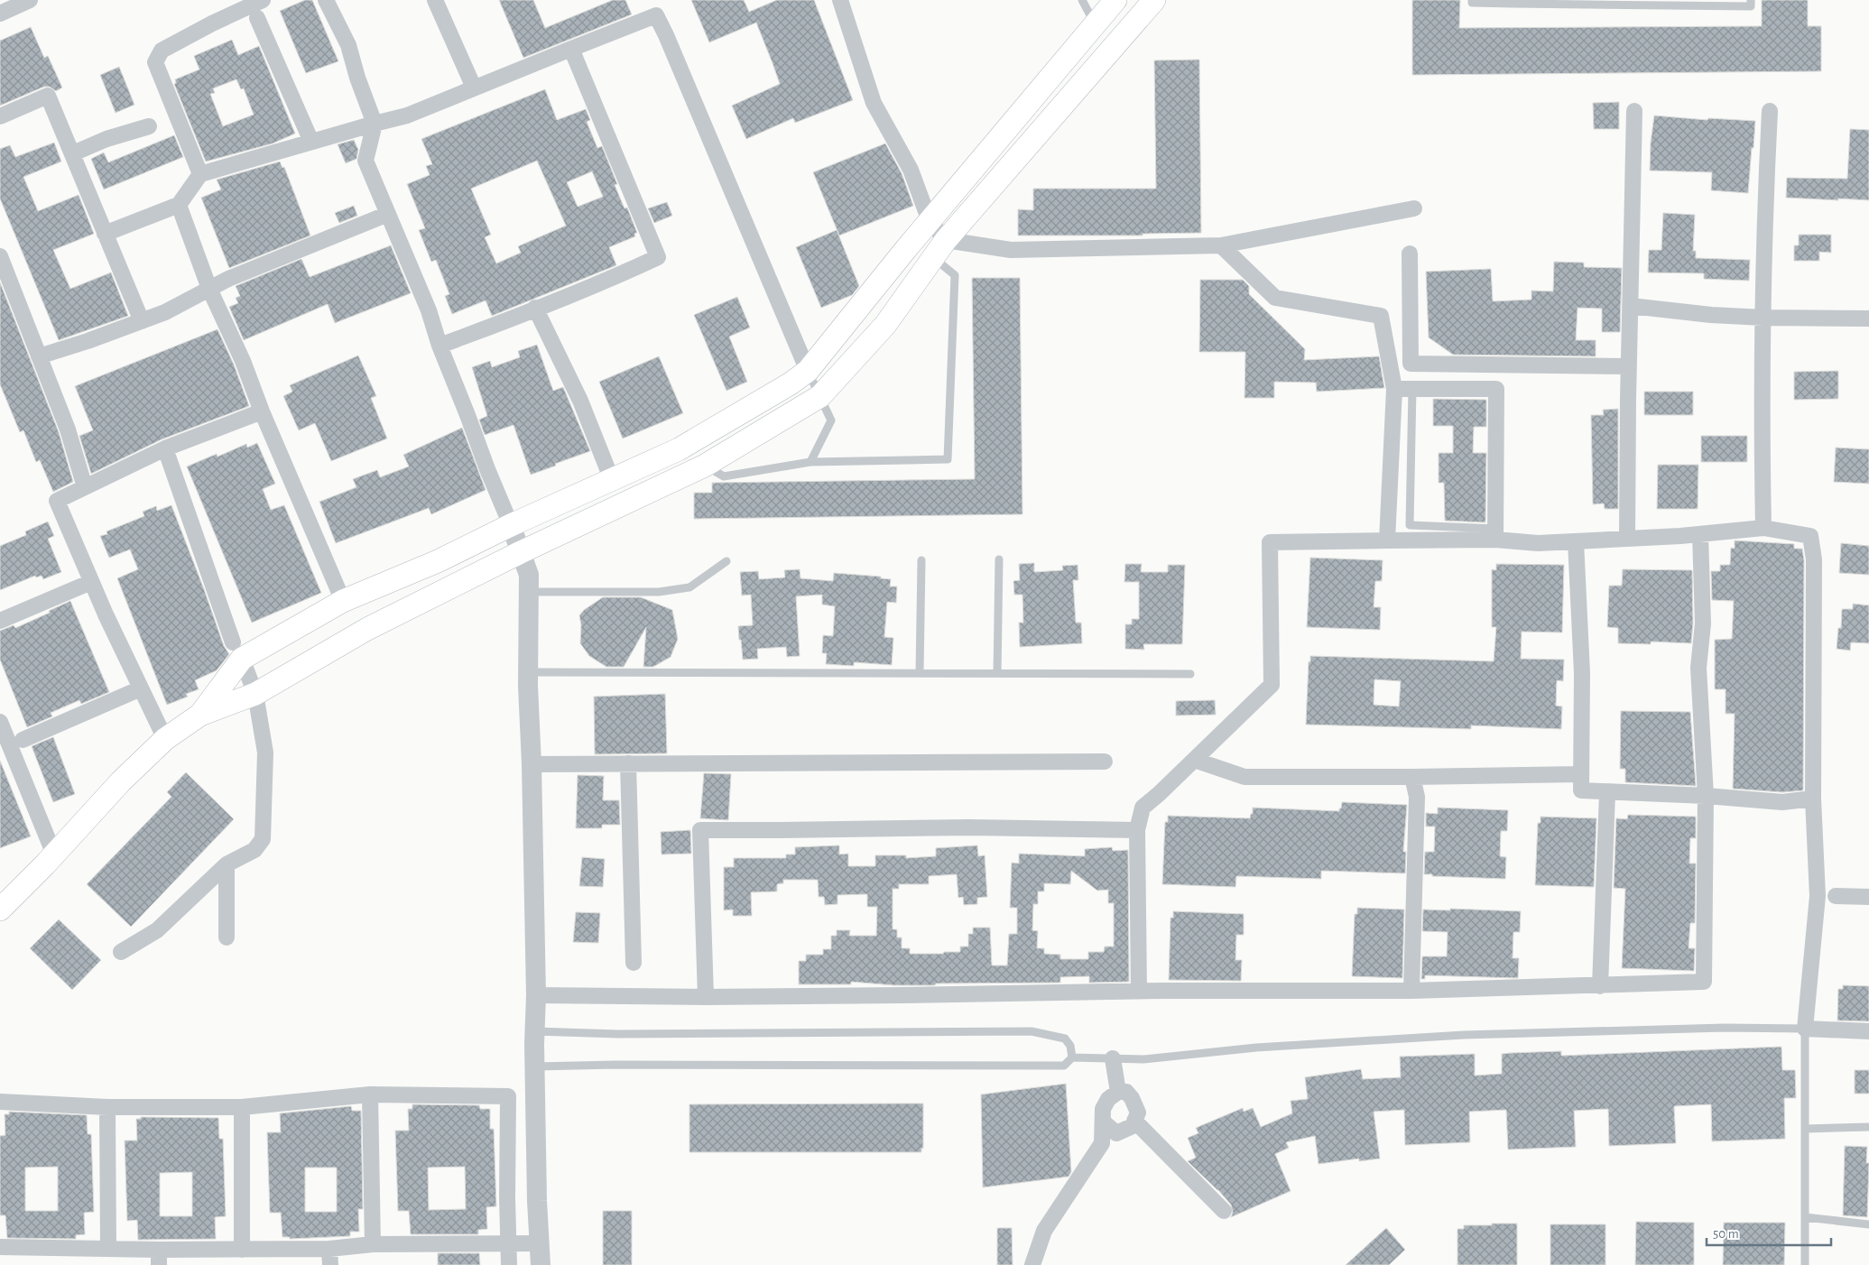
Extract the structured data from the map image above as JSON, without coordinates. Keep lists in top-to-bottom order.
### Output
{
  "scale_bar": "50 m"
}
